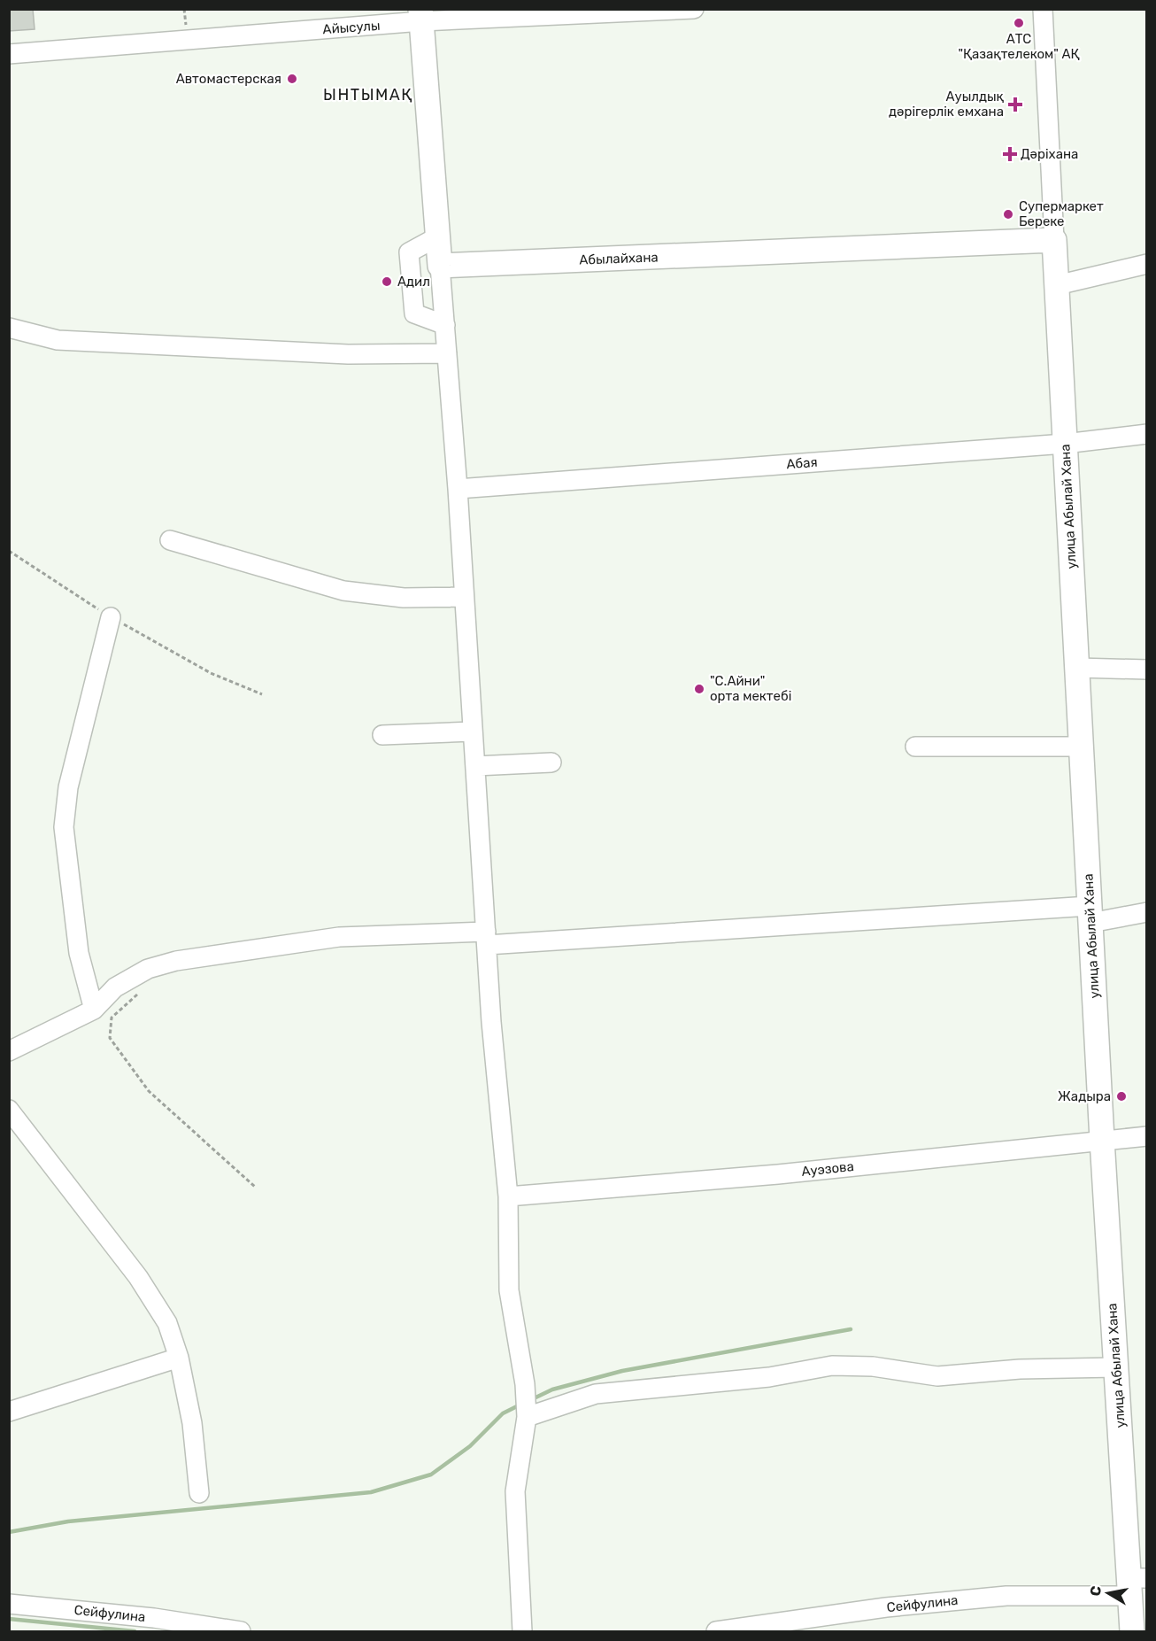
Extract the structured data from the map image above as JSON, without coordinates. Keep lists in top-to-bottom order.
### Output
{
  "streets": {
    "main road": ["Абылайхана", "улица Абылай Хана"],
    "street": [
      "Айысулы",
      "Абая",
      "Ауэзова",
      "Сейфулина"
    ]
  },
  "crossings": [
    ["Абылайхана", "улица Абылай Хана"],
    ["Абая", "улица Абылай Хана"],
    ["улица Абылай Хана", "Ауэзова"],
    ["улица Абылай Хана", "Сейфулина"]
  ],
  "districts": ["ЫНТЫМАҚ"],
  "places": {
    "other": [
      "АТС \"Қазақтелеком\" АҚ",
      "Автомастерская",
      "Супермаркет Береке",
      "Адил",
      "\"С.Айни\" орта мектебі",
      "Жадыра"
    ],
    "health": ["Ауылдық дәрігерлік емхана", "Дәріхана"]
  },
  "north": "left"
}
